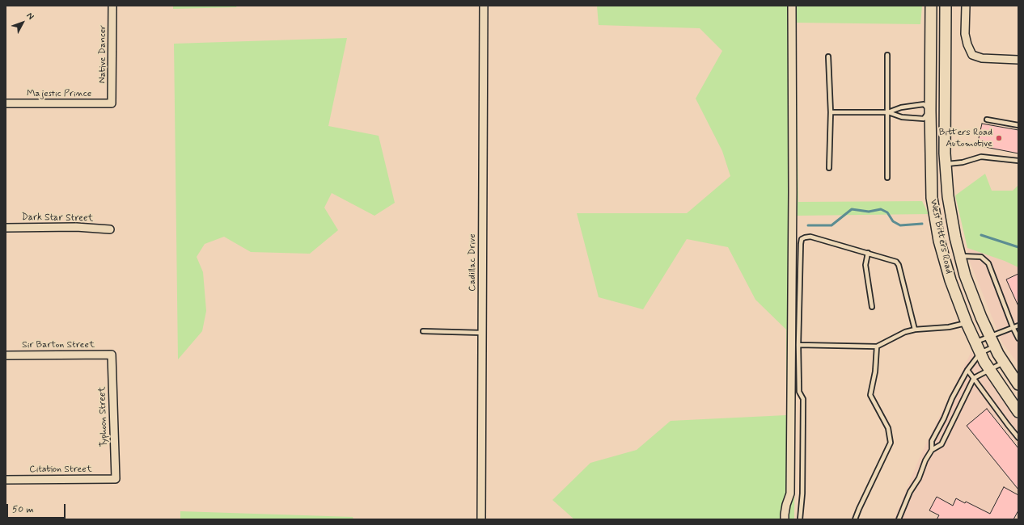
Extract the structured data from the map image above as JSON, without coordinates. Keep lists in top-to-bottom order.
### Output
{
  "streets": {
    "main road": ["West Bitters Road"],
    "street": [
      "Native Dancer",
      "Majestic Prince",
      "Dark Star Street",
      "Cadillac Drive",
      "Sir Barton Street",
      "Typhoon Street",
      "Citation Street"
    ]
  },
  "crossings": [
    ["Native Dancer", "Majestic Prince"],
    ["Sir Barton Street", "Typhoon Street"],
    ["Typhoon Street", "Citation Street"]
  ],
  "places": ["Bitters Road Automotive"],
  "scale_bar": "50 m",
  "north": "top right"
}
